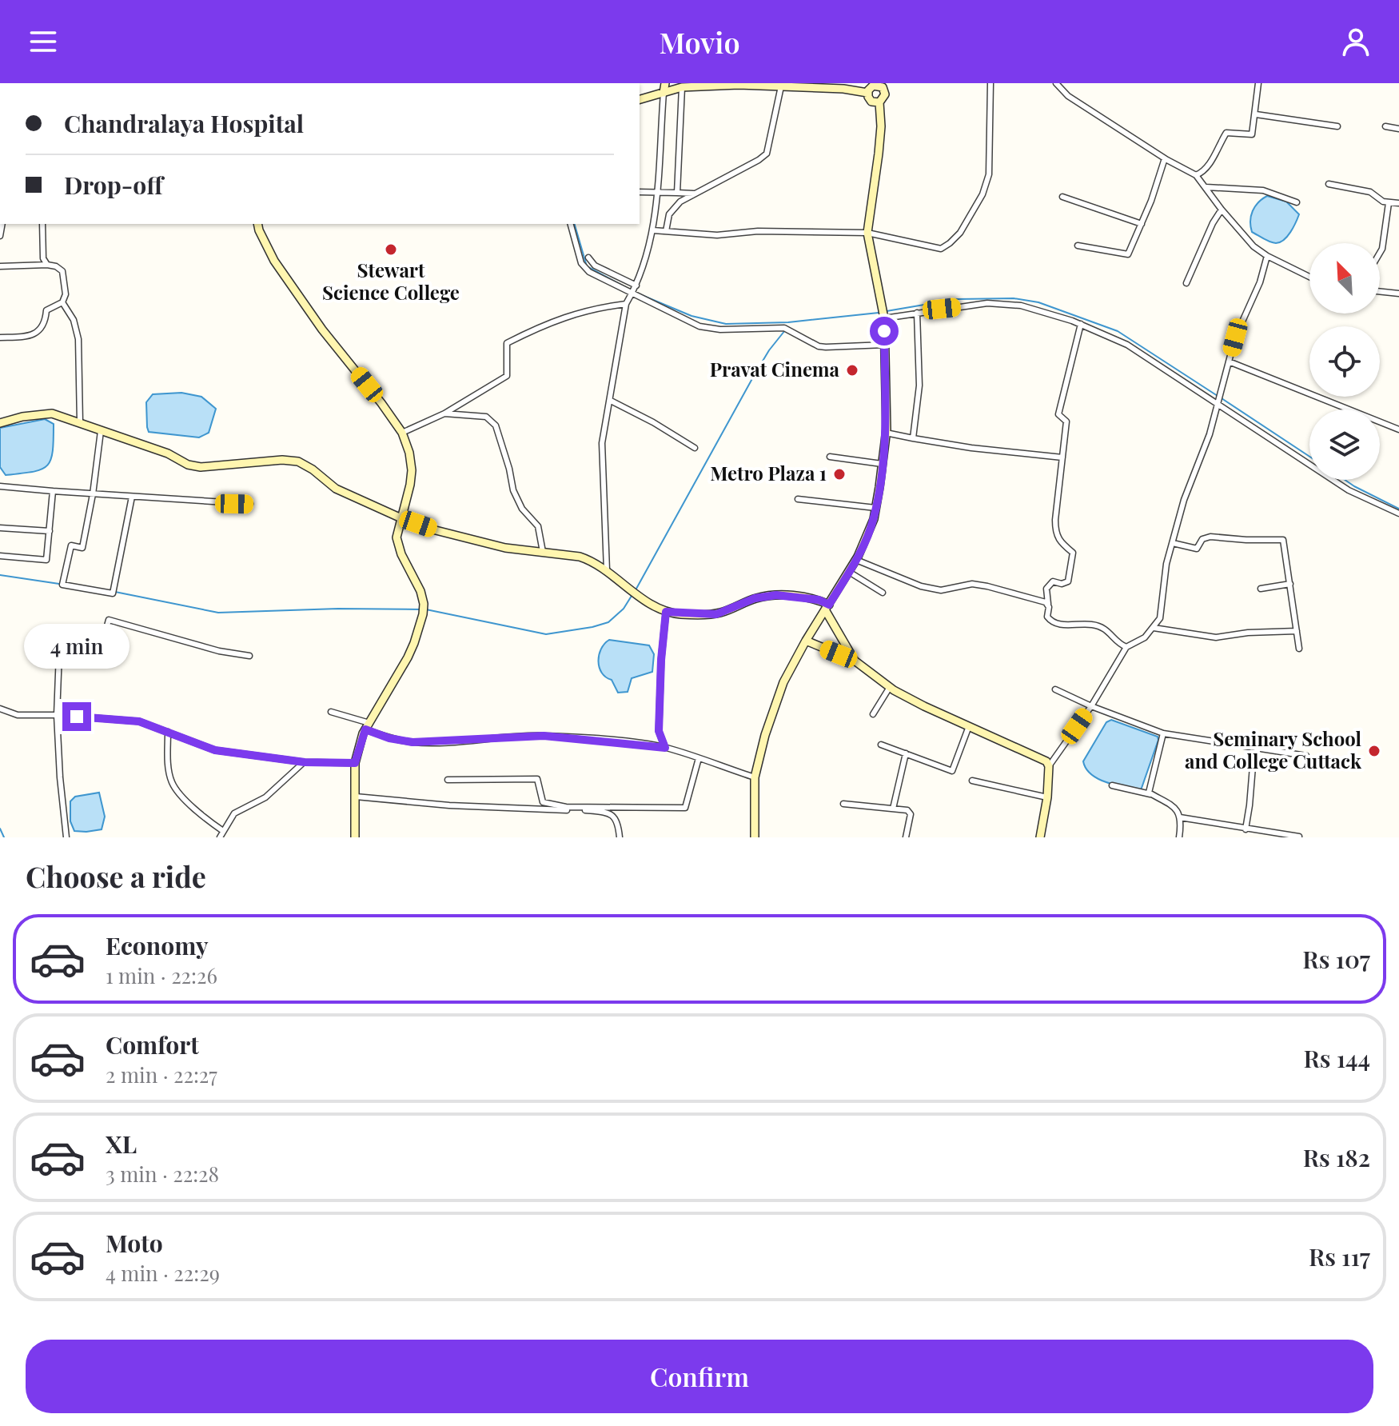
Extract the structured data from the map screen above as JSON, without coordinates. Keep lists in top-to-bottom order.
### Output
{
  "places": [
    "Stewart Science College",
    "Pravat Cinema",
    "Metro Plaza 1",
    "Seminary School and College Cuttack"
  ],
  "north": "top left",
  "page": {
    "header": "Movio",
    "banner": ["Chandralaya Hospital", "Drop-off"],
    "bubble": "4 min",
    "heading": "Choose a ride",
    "list": [
      {
        "name": "Economy",
        "note": "1 min · 22:26",
        "value": "Rs 107"
      },
      {
        "name": "Comfort",
        "note": "2 min · 22:27",
        "value": "Rs 144"
      },
      {
        "name": "XL",
        "note": "3 min · 22:28",
        "value": "Rs 182"
      },
      {
        "name": "Moto",
        "note": "4 min · 22:29",
        "value": "Rs 117"
      }
    ],
    "buttons": "Confirm"
  }
}
